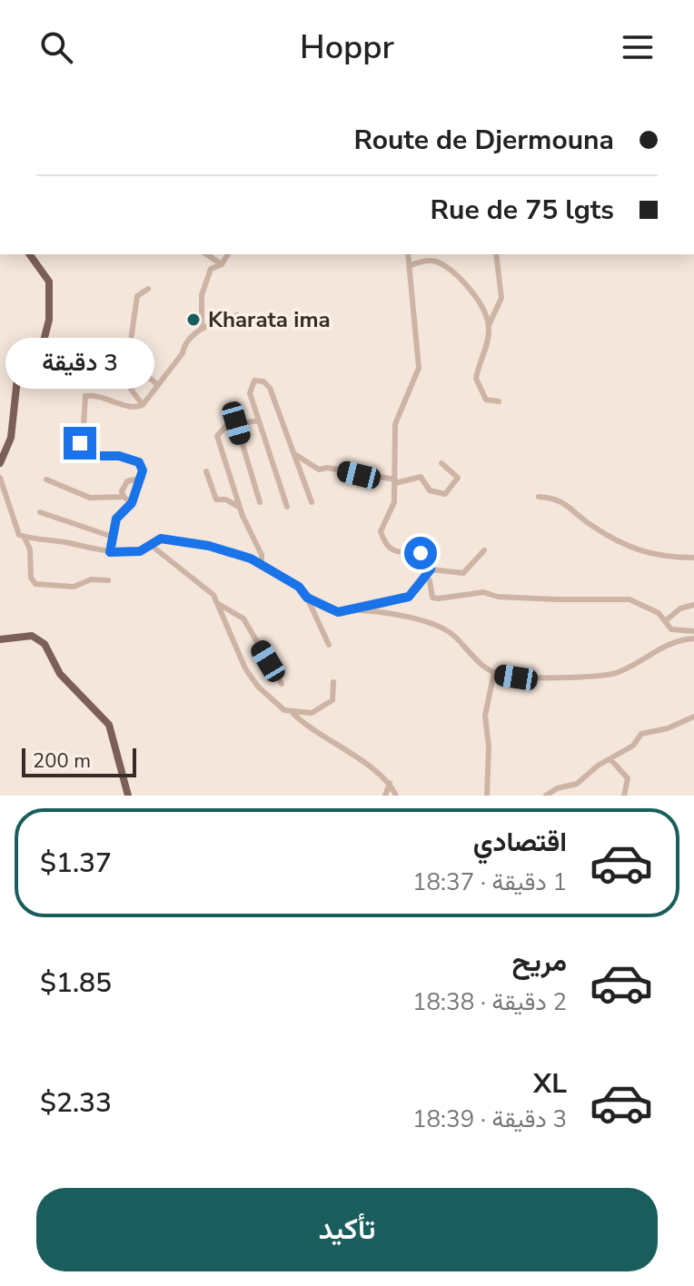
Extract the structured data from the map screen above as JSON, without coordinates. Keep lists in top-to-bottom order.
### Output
{
  "places": ["Kharata ima"],
  "scale_bar": "200 m",
  "page": {
    "header": "Hoppr",
    "banner": ["Route de Djermouna", "Rue de 75 lgts"],
    "bubble": "3 دقيقة",
    "scale": "200 m",
    "list": [
      {
        "name": "اقتصادي",
        "note": "1 دقيقة · 18:37",
        "value": "$1.37"
      },
      {
        "name": "مريح",
        "note": "2 دقيقة · 18:38",
        "value": "$1.85"
      },
      {
        "name": "XL",
        "note": "3 دقيقة · 18:39",
        "value": "$2.33"
      }
    ],
    "buttons": "تأكيد"
  }
}
